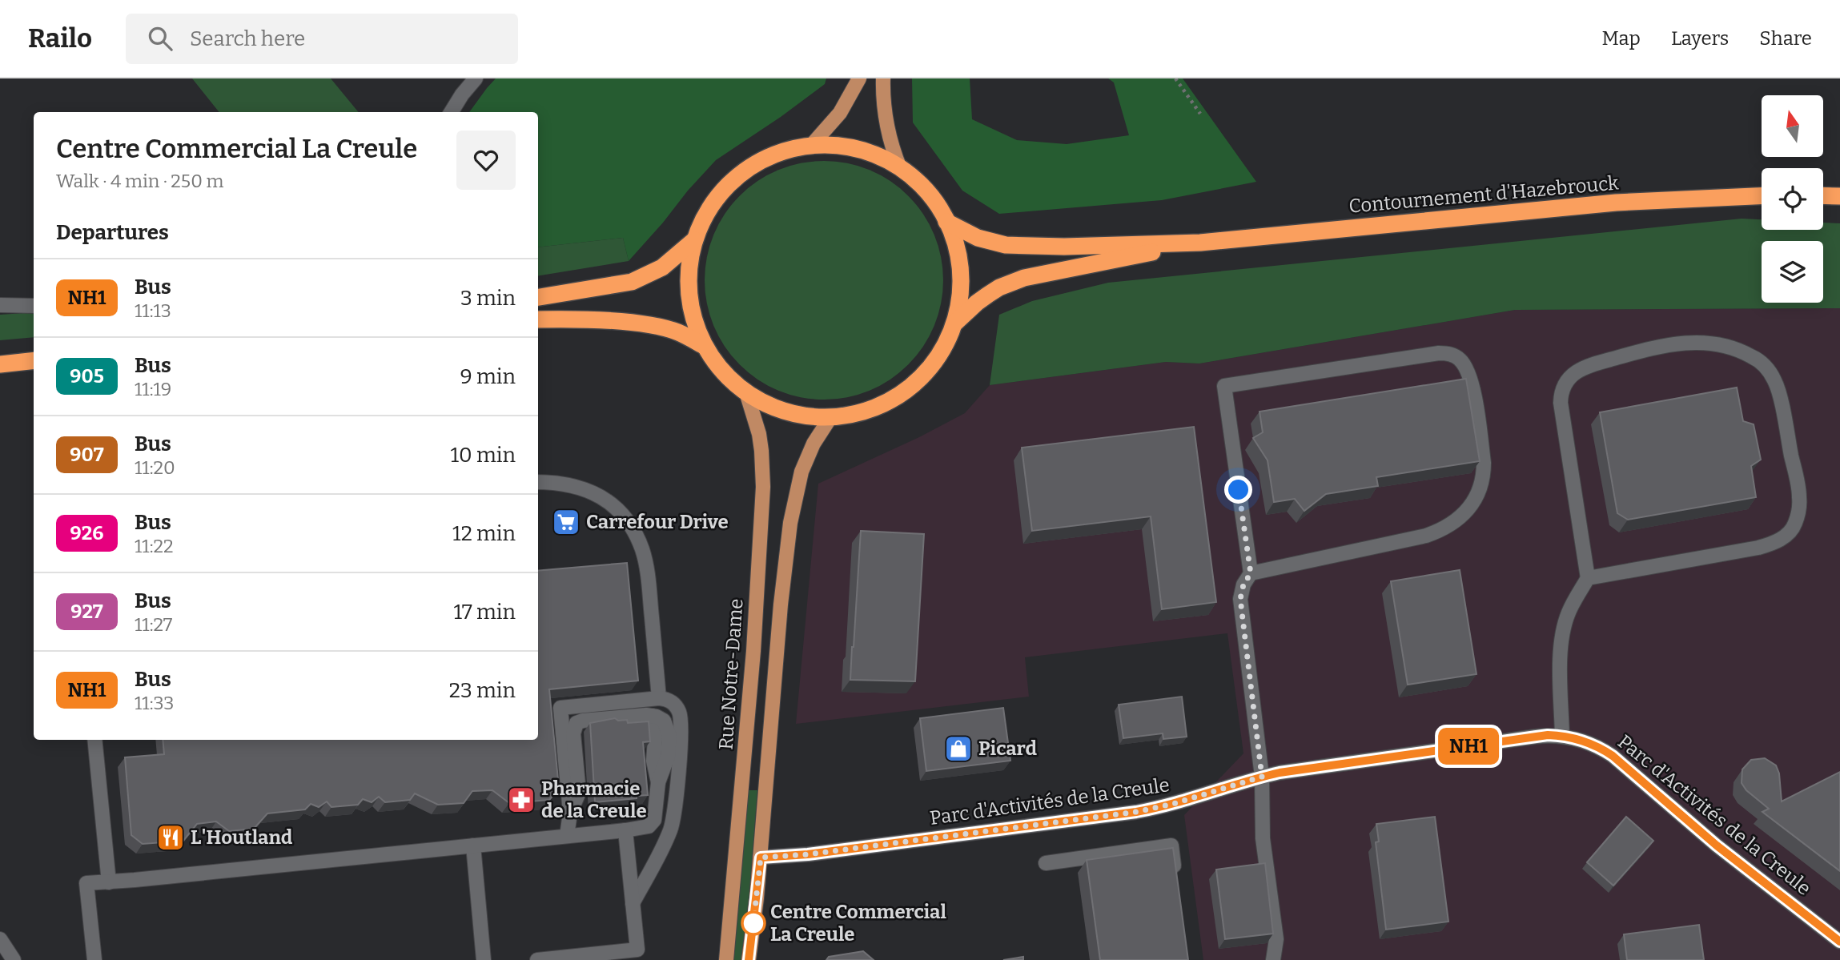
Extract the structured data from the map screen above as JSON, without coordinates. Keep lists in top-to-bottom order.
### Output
{
  "streets": {
    "highway": ["Contournement d'Hazebrouck"],
    "main road": ["Rue Notre-Dame"],
    "street": ["Parc d'Activités de la Creule"]
  },
  "places": {
    "supermarket": ["Carrefour Drive"],
    "shop": ["Picard"],
    "pharmacy": ["Pharmacie de la Creule"],
    "restaurant": ["L'Houtland"],
    "other": ["Centre Commercial La Creule"]
  },
  "lines": ["bus line NH1"],
  "north": "top",
  "page": {
    "header": "Railo",
    "search": "Search here",
    "nav": ["Map", "Layers", "Share"],
    "on_map": "NH1",
    "heading": [
      ["Centre Commercial La Creule", "Walk · 4 min · 250 m"],
      "Departures"
    ],
    "list": [
      {
        "mark": "NH1",
        "name": "Bus",
        "note": "11:13",
        "value": "3 min"
      },
      {
        "mark": "905",
        "name": "Bus",
        "note": "11:19",
        "value": "9 min"
      },
      {
        "mark": "907",
        "name": "Bus",
        "note": "11:20",
        "value": "10 min"
      },
      {
        "mark": "926",
        "name": "Bus",
        "note": "11:22",
        "value": "12 min"
      },
      {
        "mark": "927",
        "name": "Bus",
        "note": "11:27",
        "value": "17 min"
      },
      {
        "mark": "NH1",
        "name": "Bus",
        "note": "11:33",
        "value": "23 min"
      }
    ]
  }
}
